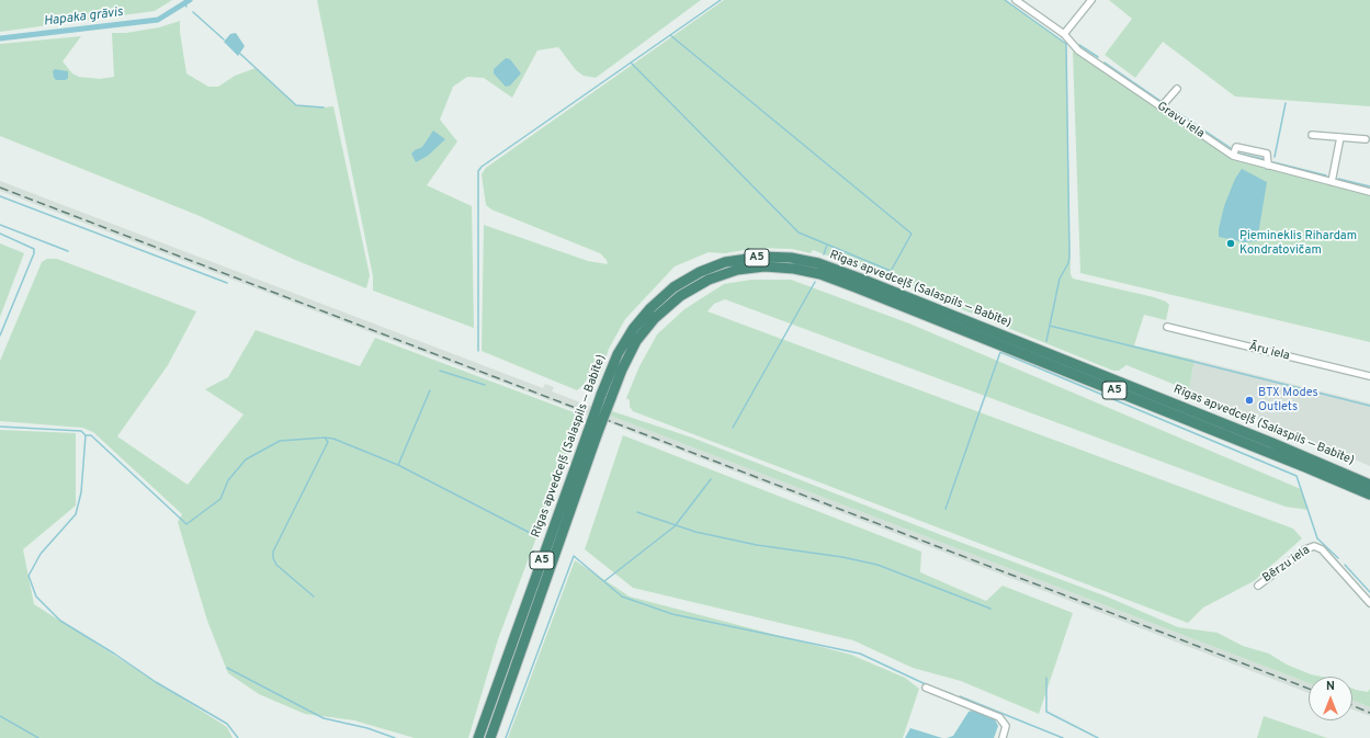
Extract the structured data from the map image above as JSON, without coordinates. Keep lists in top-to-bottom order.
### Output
{
  "streets": {
    "highway": ["A5", "Rīgas apvedceļš (Salaspils — Babīte)"],
    "street": ["Gravu iela", "Āru iela", "Bērzu iela"]
  },
  "water": ["Hapaka grāvis"],
  "places": ["Piemineklis Rihardam Kondratovičam", "BTX Modes Outlets"],
  "north": "top"
}
